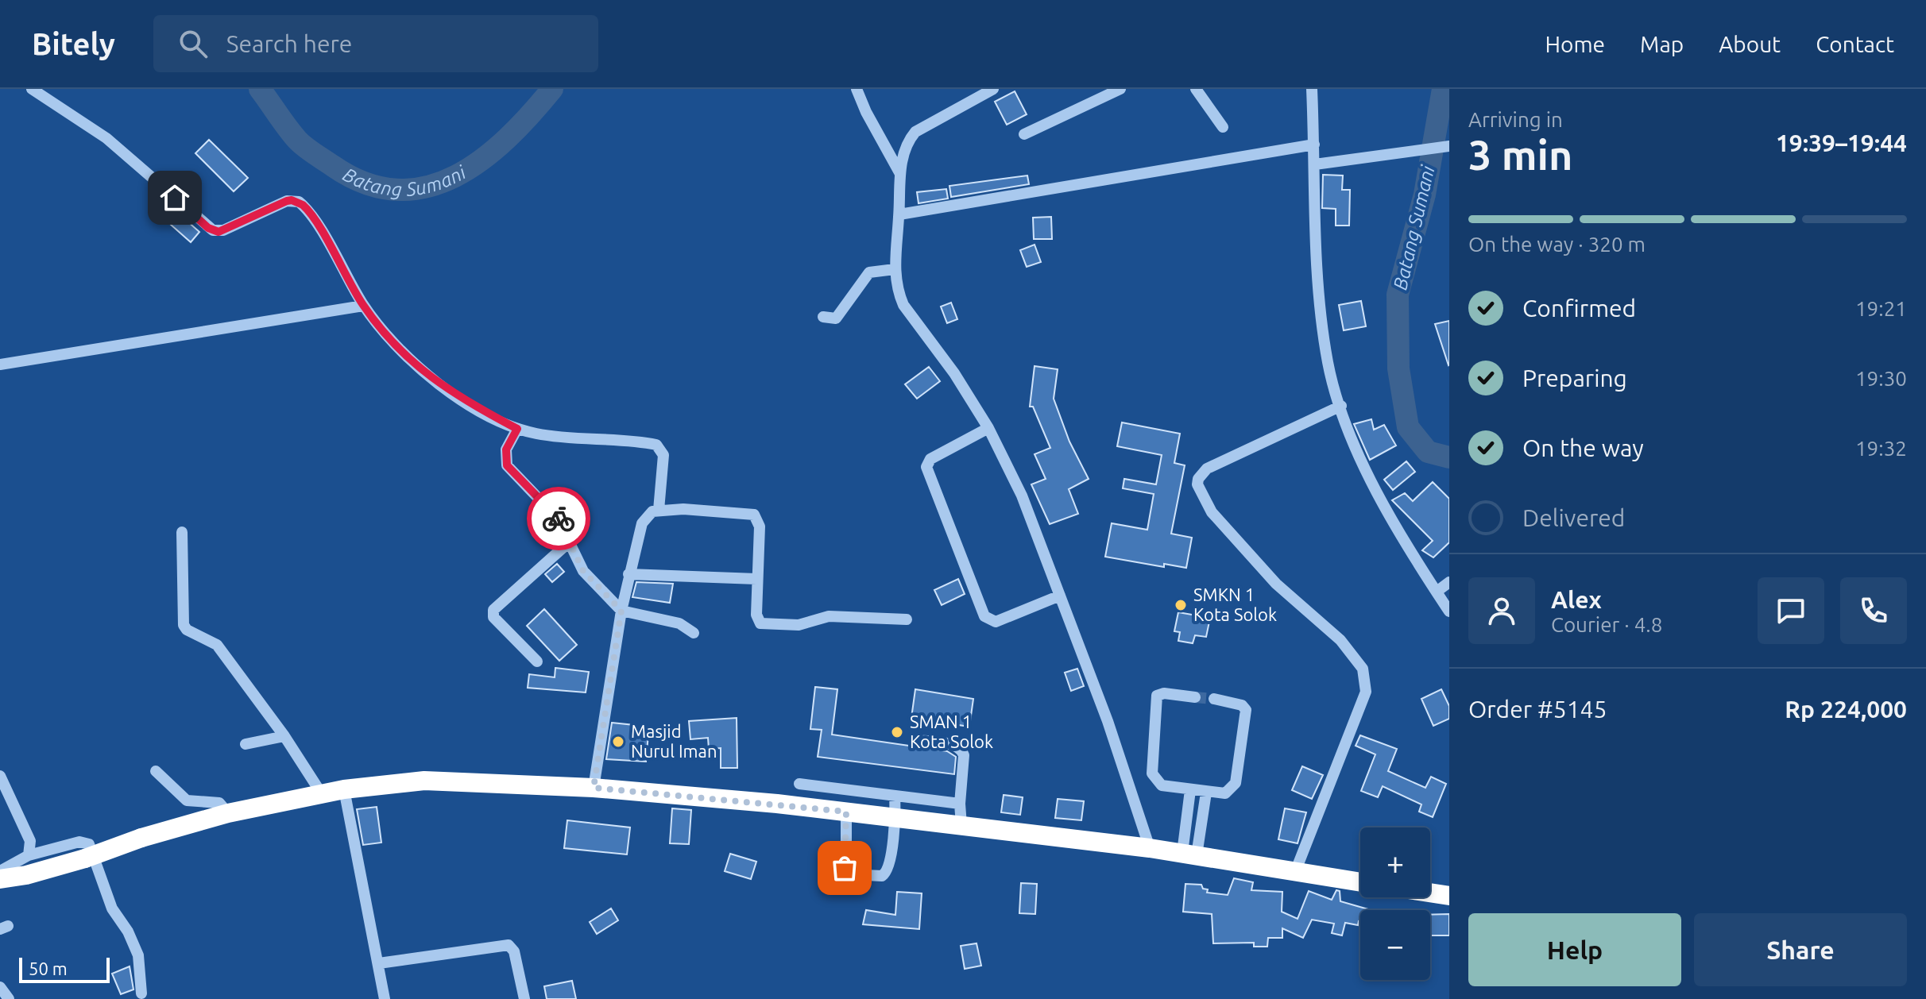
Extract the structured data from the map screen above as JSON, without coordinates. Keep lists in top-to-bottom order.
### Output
{
  "water": ["Batang Sumani"],
  "places": ["SMKN 1 Kota Solok", "SMAN 1 Kota Solok", "Masjid Nurul Iman"],
  "scale_bar": "50 m",
  "page": {
    "header": "Bitely",
    "search": "Search here",
    "nav": [
      "Home",
      "Map",
      "About",
      "Contact"
    ],
    "heading": ["3 min", "Arriving in", "19:39–19:44"],
    "panel": [
      "Alex",
      "Courier · 4.8",
      "Order #5145",
      "Rp 224,000"
    ],
    "bar": "On the way · 320 m",
    "list": [
      ["Confirmed", "19:21"],
      ["Preparing", "19:30"],
      ["On the way", "19:32"],
      "Delivered"
    ],
    "map_buttons": ["+", "−"],
    "buttons": ["Help", "Share"],
    "scale": "50 m"
  }
}
